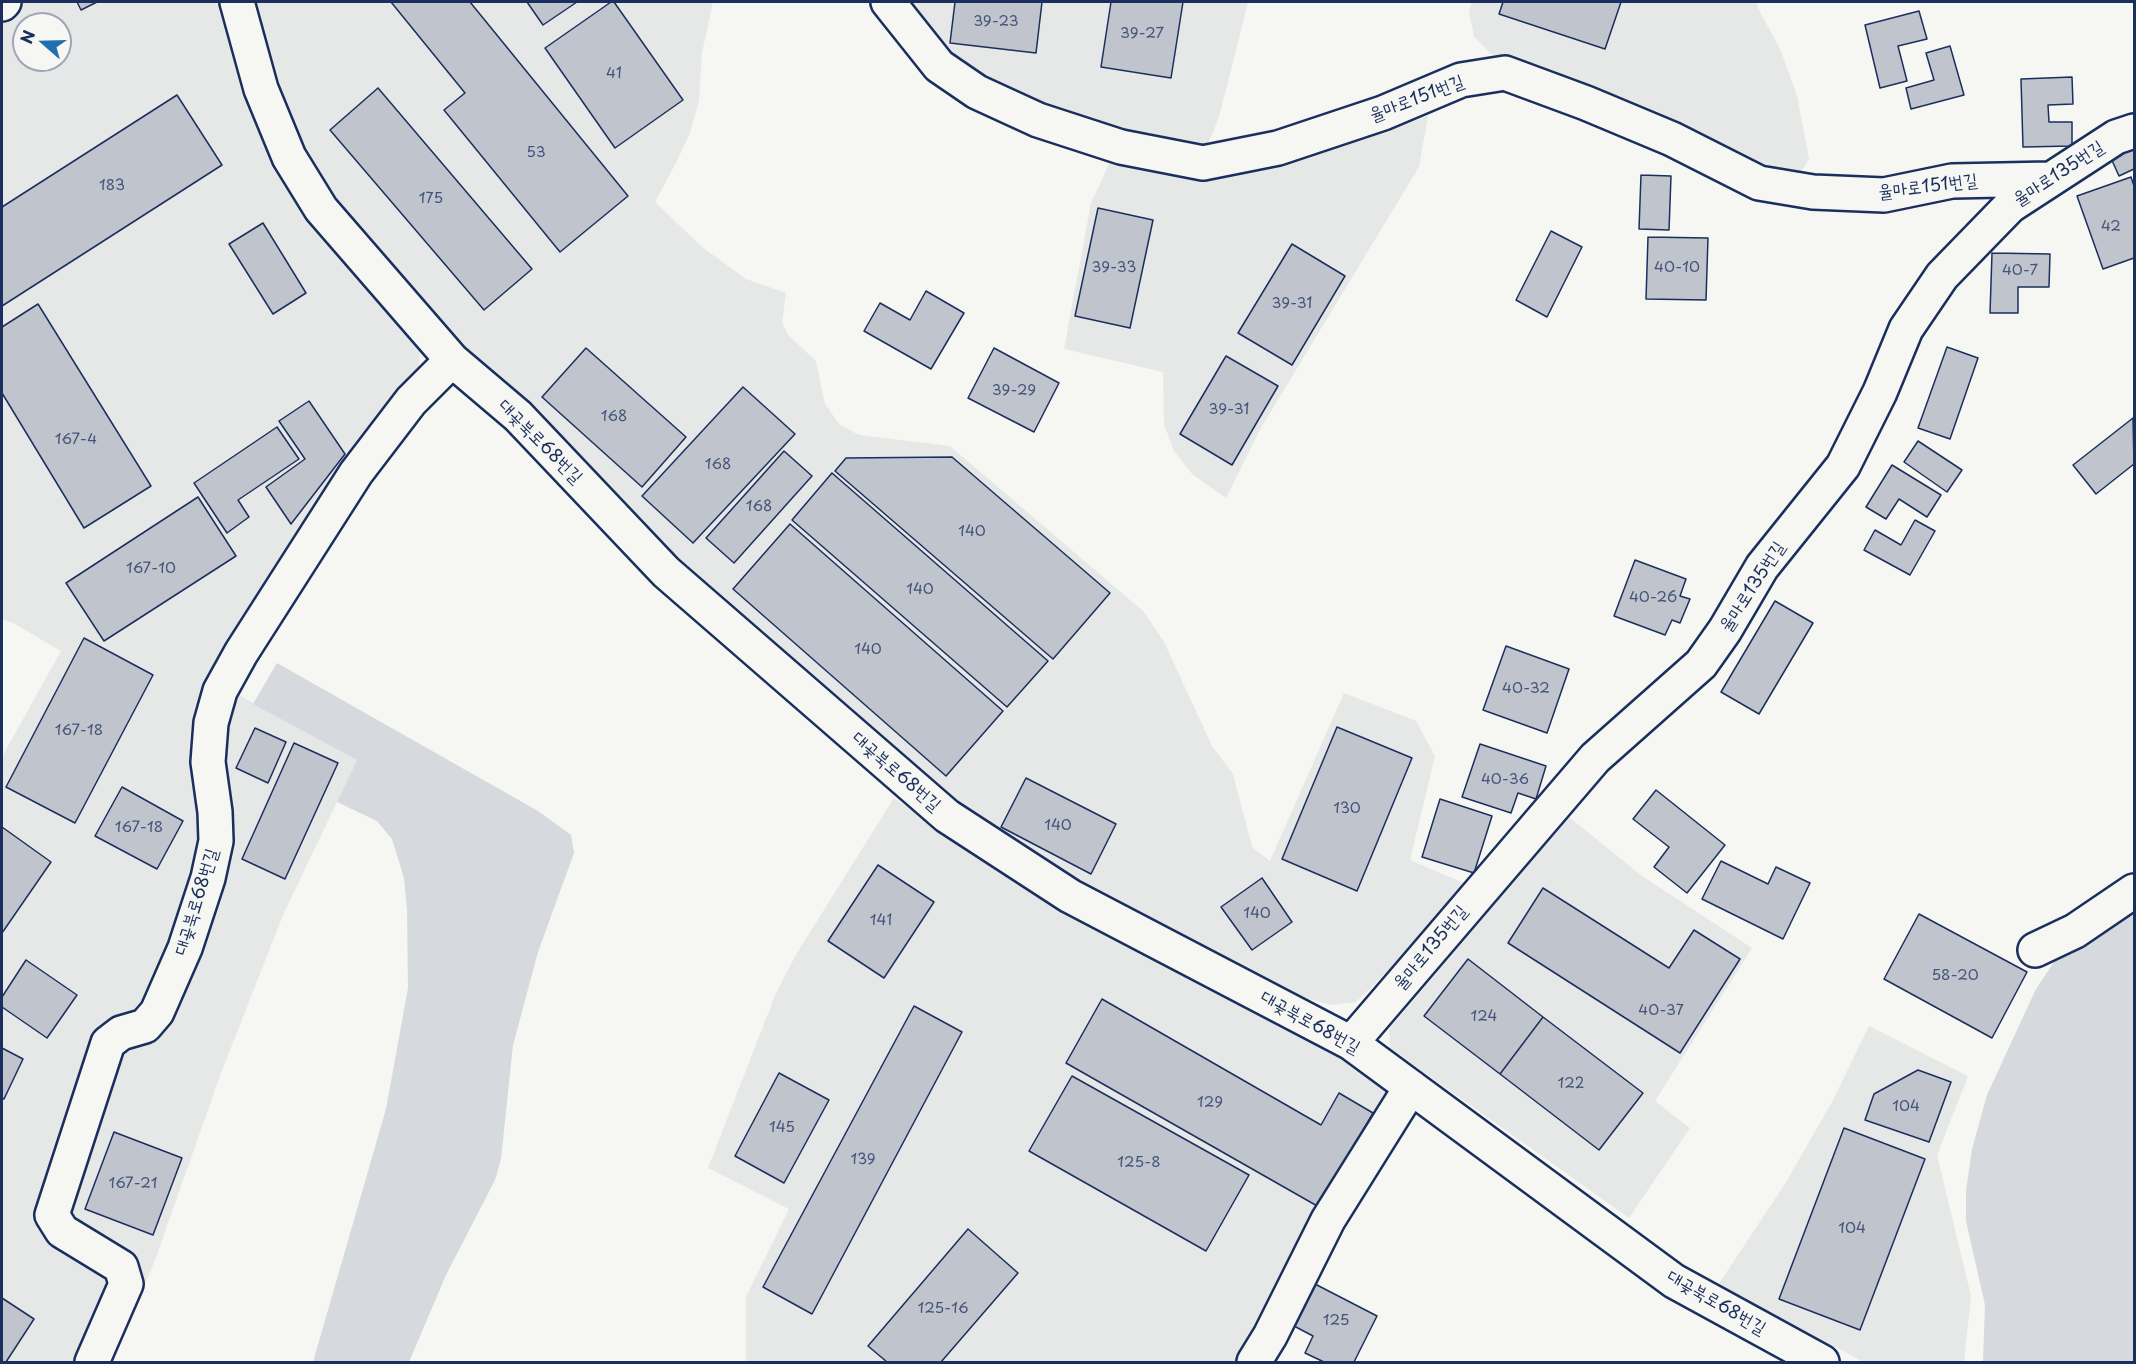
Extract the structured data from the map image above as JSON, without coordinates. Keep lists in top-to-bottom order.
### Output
{
  "streets": {
    "lane": ["율마로151번길", "율마로135번길", "대곶북로68번길"]
  },
  "crossings": [
    ["율마로151번길", "율마로135번길"],
    ["율마로135번길", "대곶북로68번길"]
  ],
  "house_numbers": [
    "39-23",
    "39-27",
    "41",
    "53",
    "183",
    "175",
    "42",
    "39-33",
    "40-10",
    "40-7",
    "39-31",
    "39-29",
    "39-31",
    "168",
    "167-4",
    "168",
    "168",
    "140",
    "167-10",
    "140",
    "40-26",
    "140",
    "40-32",
    "167-18",
    "40-36",
    "130",
    "140",
    "167-18",
    "140",
    "141",
    "58-20",
    "40-37",
    "124",
    "122",
    "129",
    "104",
    "145",
    "139",
    "125-8",
    "167-21",
    "104",
    "125-16",
    "125"
  ],
  "north": "left"
}
